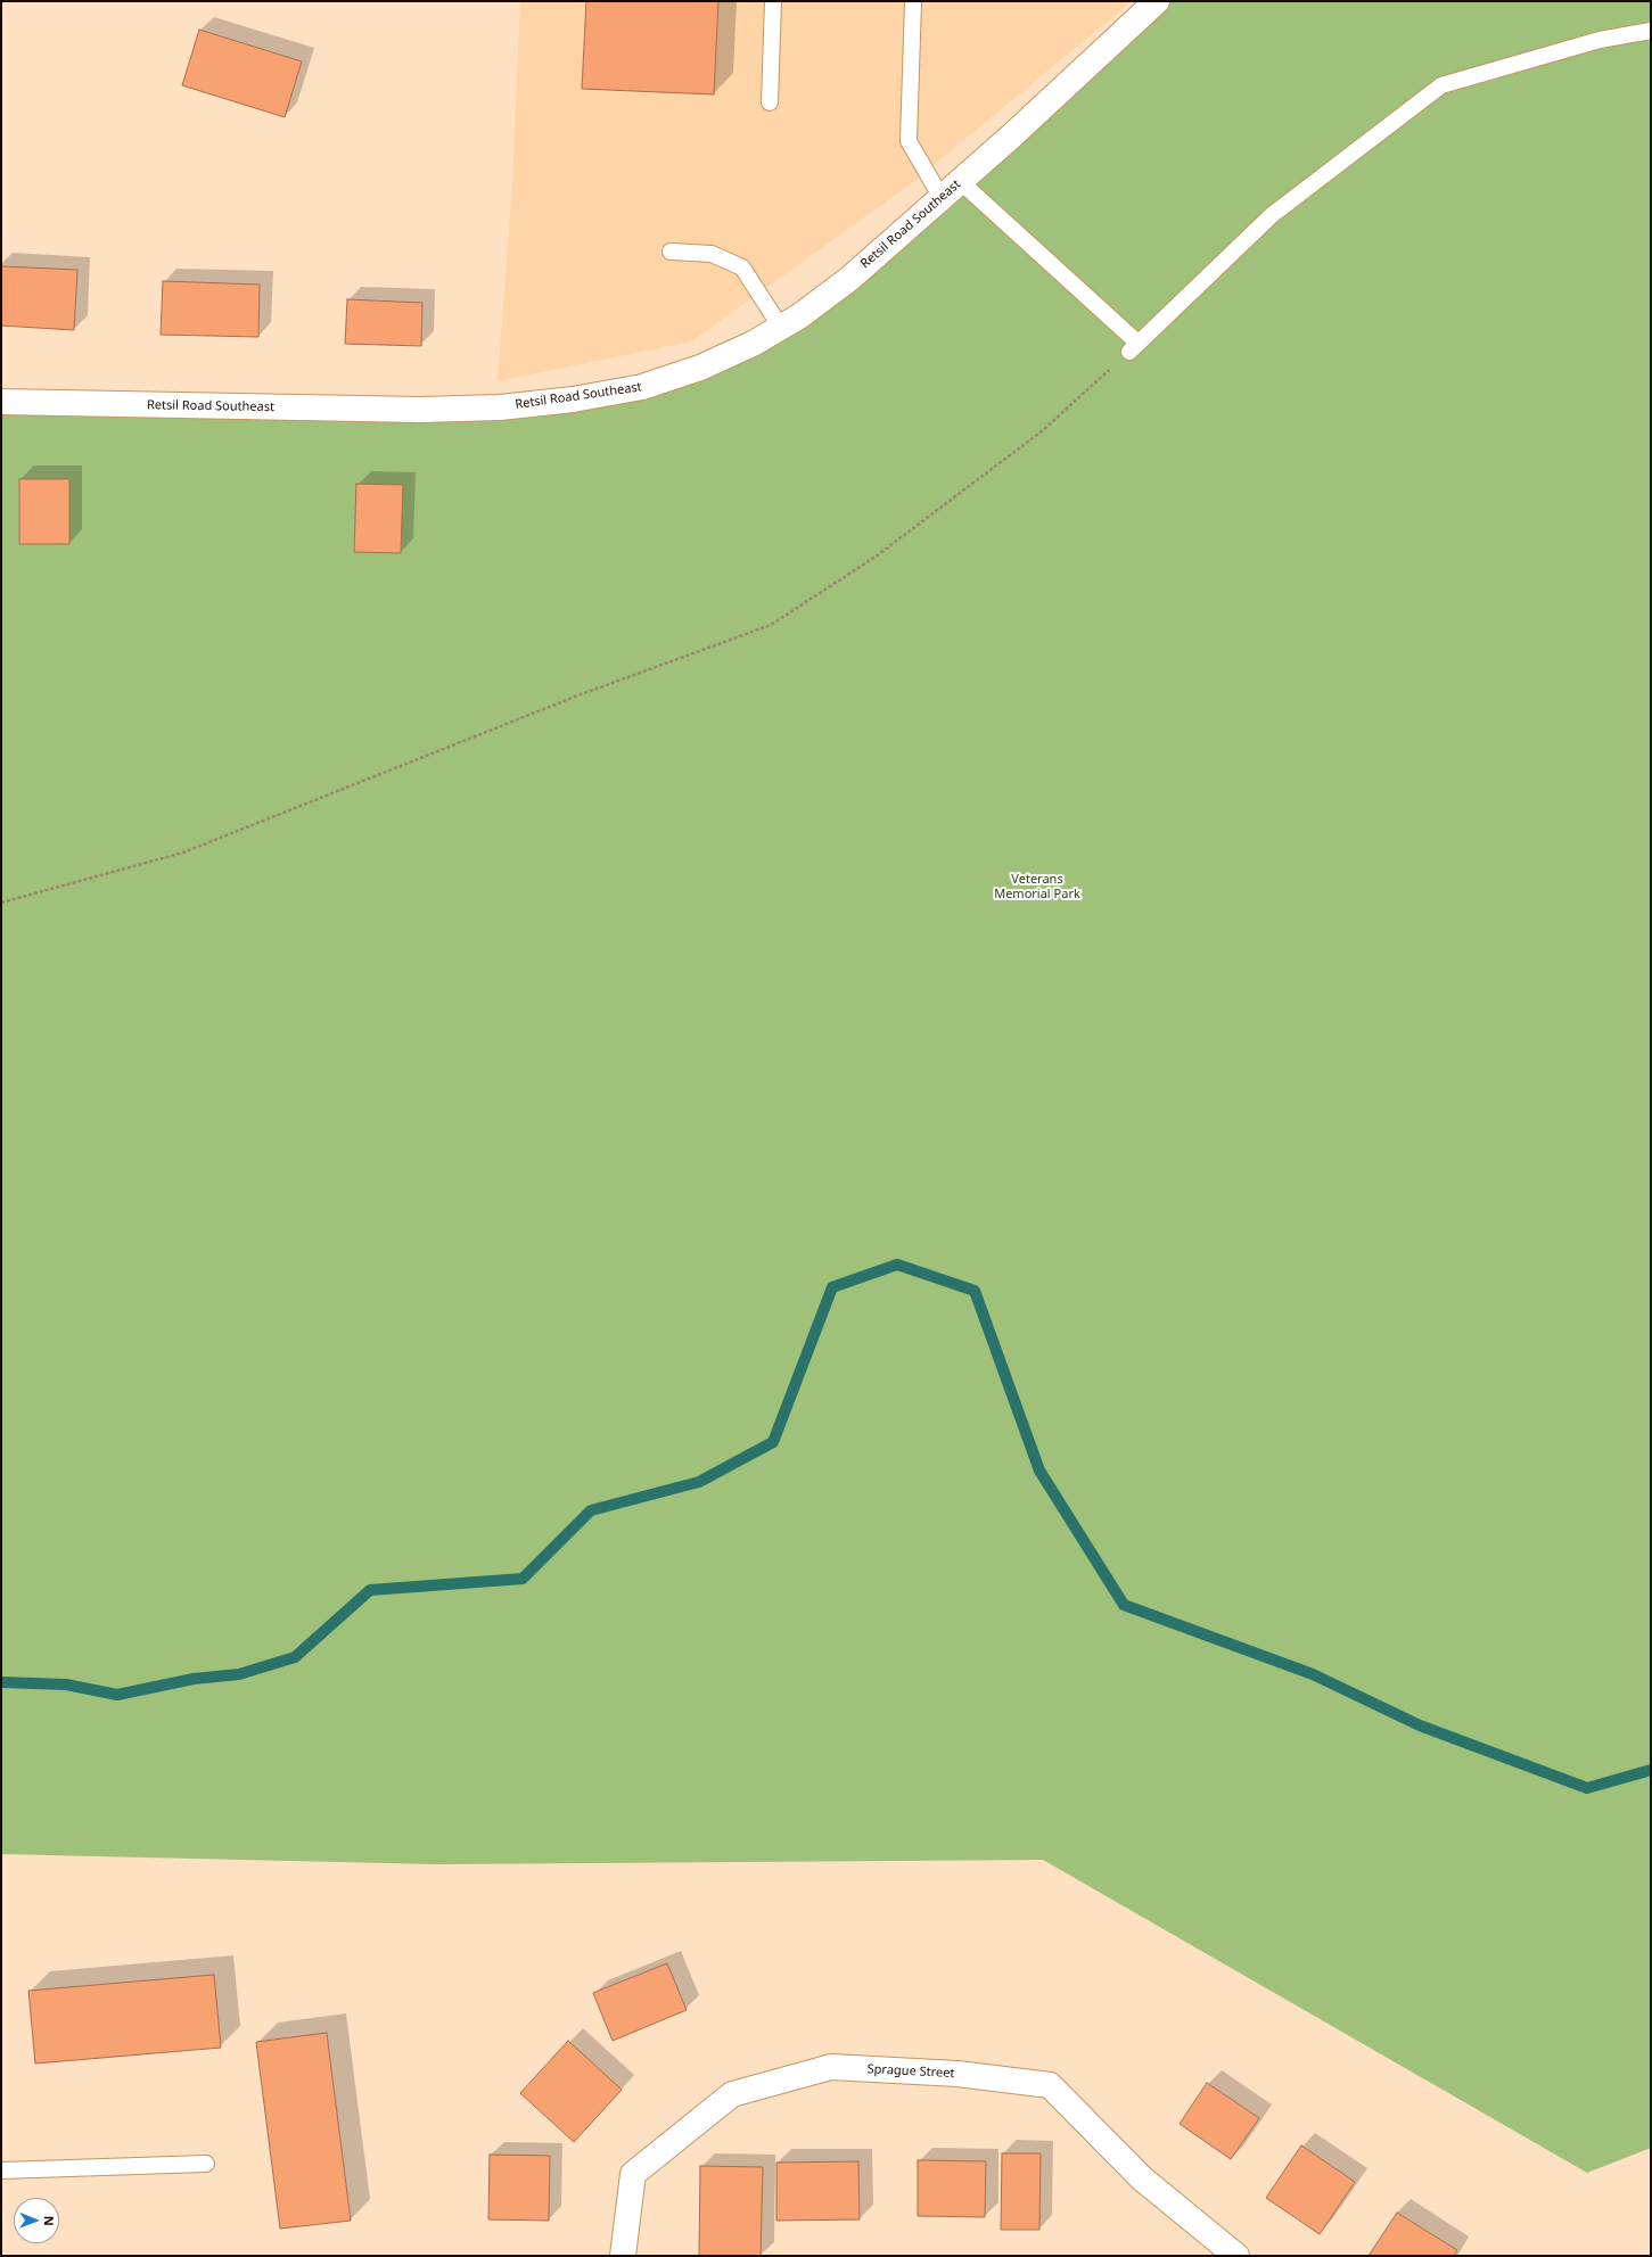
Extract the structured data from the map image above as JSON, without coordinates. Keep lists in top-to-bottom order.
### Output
{
  "streets": {
    "street": ["Retsil Road Southeast", "Sprague Street"]
  },
  "parks": ["Veterans Memorial Park"],
  "north": "right"
}
